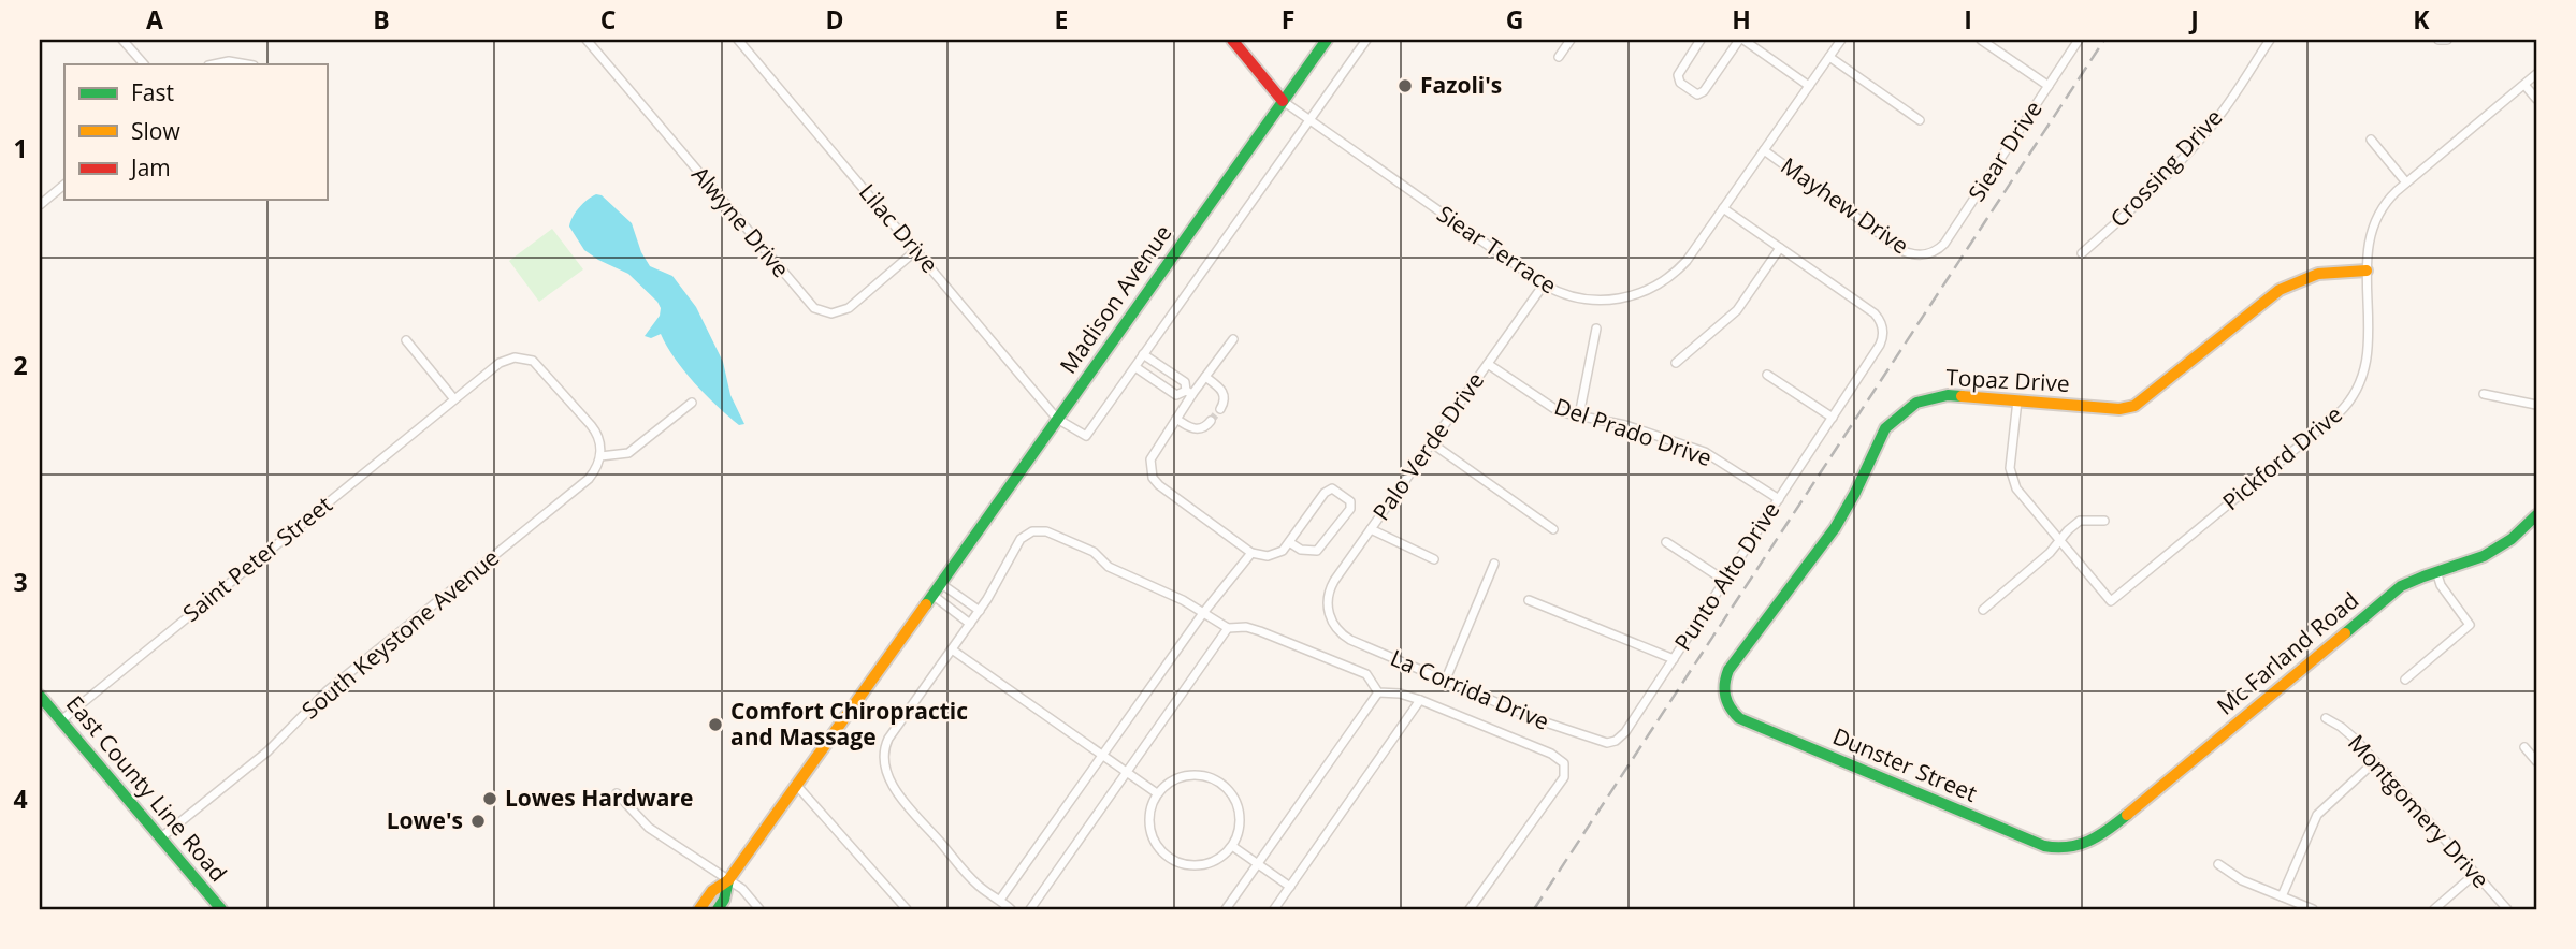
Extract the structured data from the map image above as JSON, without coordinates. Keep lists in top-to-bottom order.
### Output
{
  "streets": {
    "street": [
      "Siear Drive",
      "Crossing Drive",
      "Mayhew Drive",
      "Alwyne Drive",
      "Lilac Drive",
      "Siear Terrace",
      "Madison Avenue",
      "Topaz Drive",
      "Del Prado Drive",
      "Palo Verde Drive",
      "Pickford Drive",
      "Saint Peter Street",
      "Punto Alto Drive",
      "South Keystone Avenue",
      "Mc Farland Road",
      "La Corrida Drive",
      "Dunster Street",
      "East County Line Road",
      "Montgomery Drive"
    ]
  },
  "crossings": [
    ["Siear Drive", "Mayhew Drive"],
    ["Mayhew Drive", "Siear Terrace"],
    ["Alwyne Drive", "Lilac Drive"],
    ["Lilac Drive", "Madison Avenue"],
    ["Siear Terrace", "Madison Avenue"],
    ["Siear Terrace", "Palo Verde Drive"],
    ["Topaz Drive", "Pickford Drive"],
    ["Topaz Drive", "Dunster Street"],
    ["Del Prado Drive", "Palo Verde Drive"],
    ["Del Prado Drive", "Punto Alto Drive"],
    ["Palo Verde Drive", "La Corrida Drive"],
    ["Saint Peter Street", "South Keystone Avenue"],
    ["Saint Peter Street", "East County Line Road"],
    ["Punto Alto Drive", "La Corrida Drive"],
    ["South Keystone Avenue", "East County Line Road"],
    ["Mc Farland Road", "Dunster Street"]
  ],
  "places": [
    "Fazoli's",
    "Comfort Chiropractic and Massage",
    "Lowes Hardware",
    "Lowe's"
  ],
  "legend": ["Fast", "Slow", "Jam"],
  "grid": {
    "columns": [
      "A",
      "B",
      "C",
      "D",
      "E",
      "F",
      "G",
      "H",
      "I",
      "J",
      "K"
    ],
    "rows": [
      "1",
      "2",
      "3",
      "4"
    ]
  }
}
